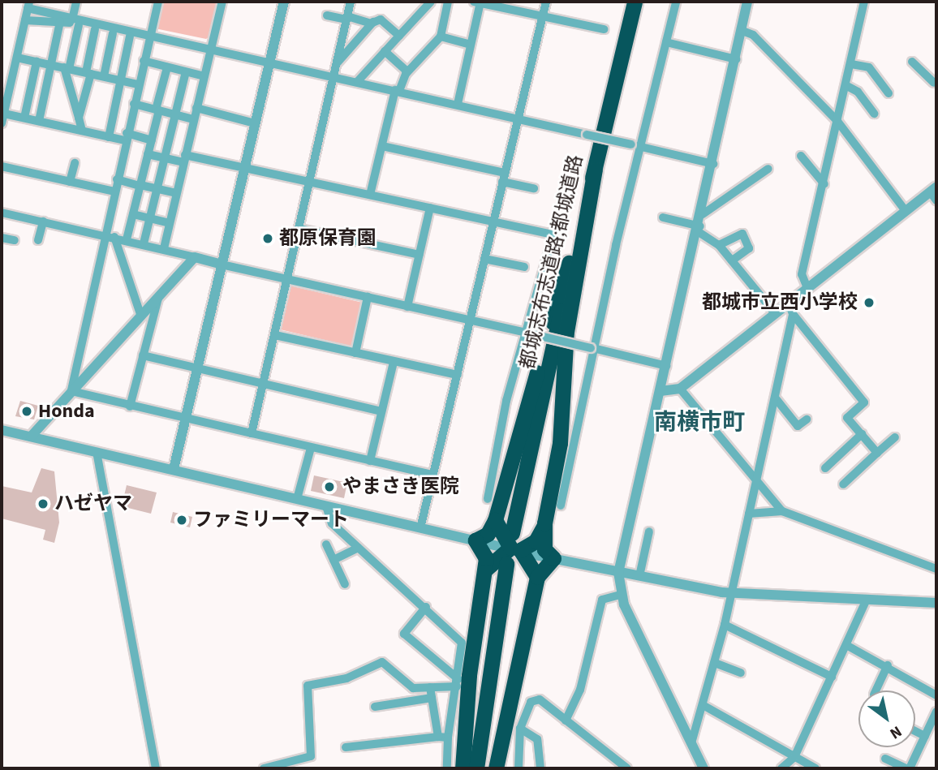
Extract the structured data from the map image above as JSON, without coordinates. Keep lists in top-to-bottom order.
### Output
{
  "streets": {
    "highway": ["都城志布志道路;都城道路"]
  },
  "districts": ["南横市町"],
  "places": [
    "都原保育園",
    "都城市立西小学校",
    "Honda",
    "やまさき医院",
    "ハゼヤマ",
    "ファミリーマート"
  ],
  "north": "bottom right"
}
